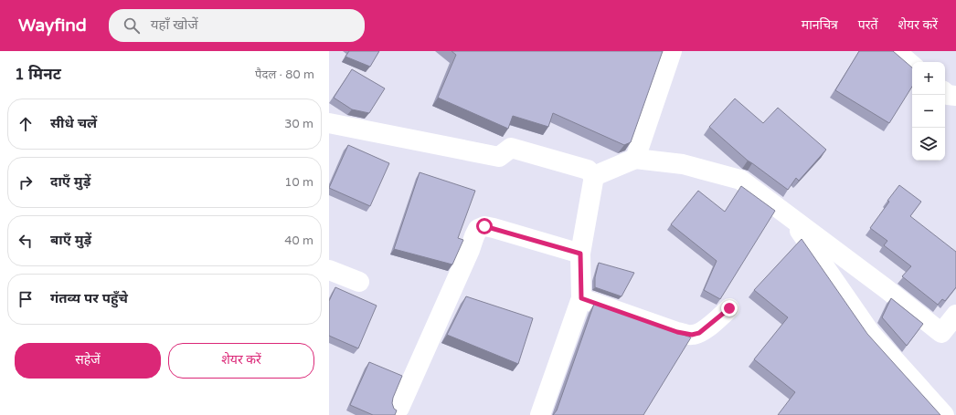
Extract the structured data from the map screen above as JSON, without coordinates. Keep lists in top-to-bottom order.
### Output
{
  "page": {
    "header": "Wayfind",
    "search": "यहाँ खोजें",
    "nav": ["मानचित्र", "परतें", "शेयर करें"],
    "heading": ["1 मिनट", "पैदल · 80 m"],
    "map_buttons": ["+", "−"],
    "list": [
      ["सीधे चलें", "30 m"],
      ["दाएँ मुड़ें", "10 m"],
      ["बाएँ मुड़ें", "40 m"],
      "गंतव्य पर पहुँचे"
    ],
    "buttons": ["सहेजें", "शेयर करें"]
  }
}
